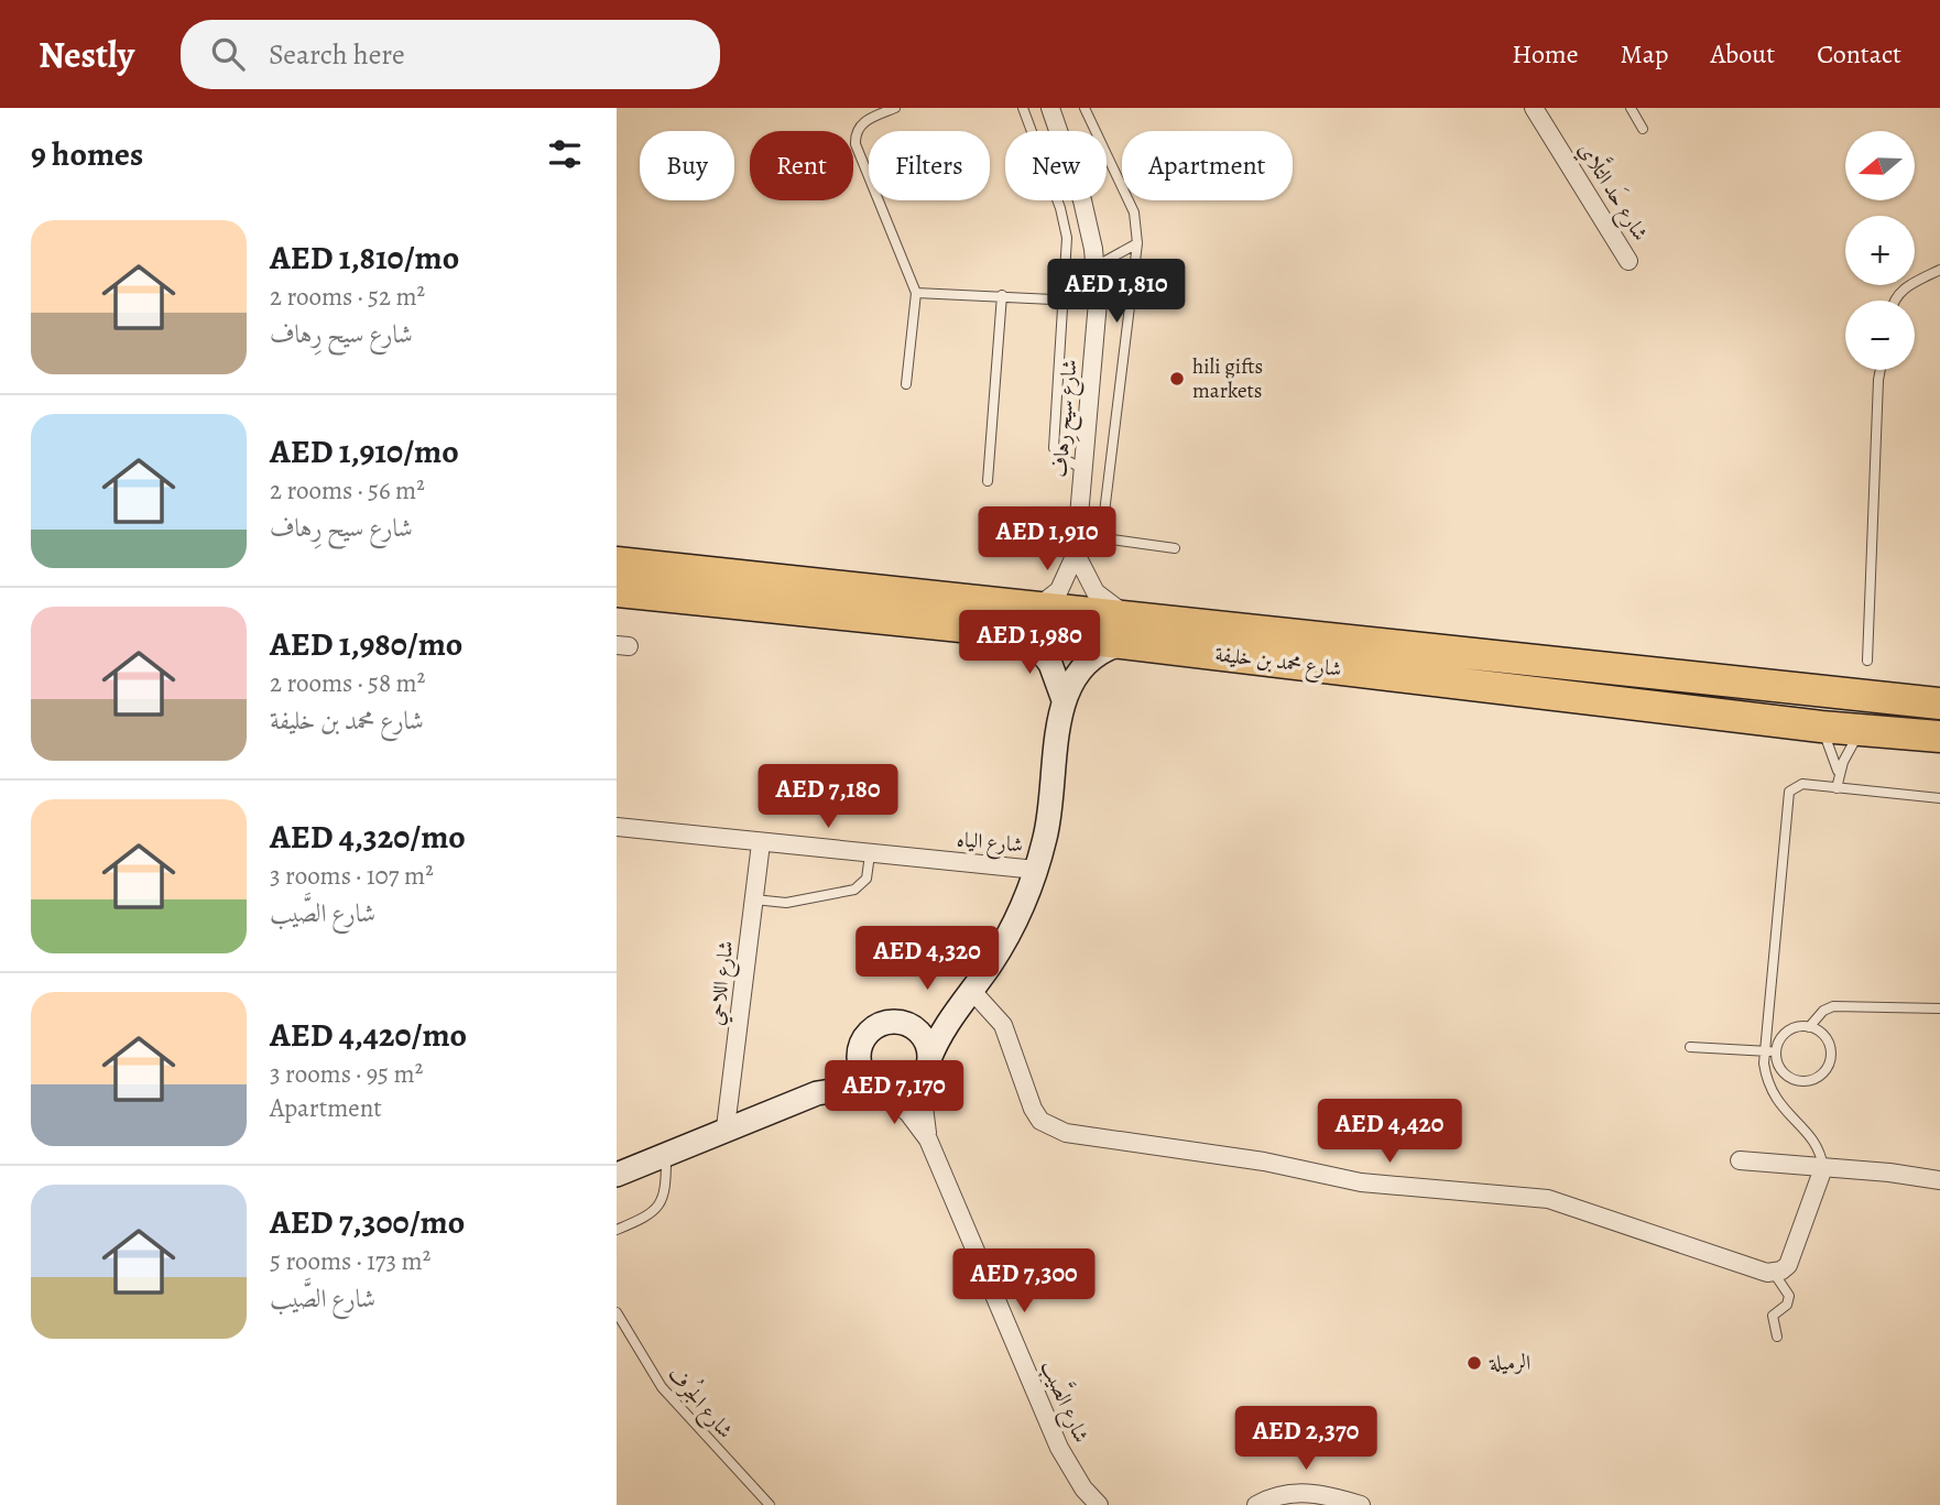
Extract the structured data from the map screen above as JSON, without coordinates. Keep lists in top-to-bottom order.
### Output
{
  "streets": {
    "highway": ["شارع محمد بن خليفة"],
    "street": [
      "شارع حَد التلَّاي",
      "شارع سيح رِهاف",
      "شارع الياه",
      "شارع اللاحي",
      "شارع الصَّيب"
    ],
    "lane": ["شارع الجُرف"]
  },
  "crossings": [
    ["شارع سيح رِهاف", "شارع محمد بن خليفة"],
    ["شارع الياه", "شارع اللاحي"]
  ],
  "places": ["hili gifts markets", "الرميلة"],
  "north": "left",
  "page": {
    "header": "Nestly",
    "search": "Search here",
    "nav": [
      "Home",
      "Map",
      "About",
      "Contact"
    ],
    "heading": "9 homes",
    "map_buttons": ["+", "−"],
    "chip": [
      "Buy",
      "Rent",
      "Filters",
      "New",
      "Apartment"
    ],
    "list": [
      {
        "name": "AED 1,810/mo",
        "note": "2 rooms · 52 m² · شارع سيح رِهاف"
      },
      {
        "name": "AED 1,910/mo",
        "note": "2 rooms · 56 m² · شارع سيح رِهاف"
      },
      {
        "name": "AED 1,980/mo",
        "note": "2 rooms · 58 m² · شارع محمد بن خليفة"
      },
      {
        "name": "AED 4,320/mo",
        "note": "3 rooms · 107 m² · شارع الصَّيب"
      },
      {
        "name": "AED 4,420/mo",
        "note": "3 rooms · 95 m² · Apartment"
      },
      {
        "name": "AED 7,300/mo",
        "note": "5 rooms · 173 m² · شارع الصَّيب"
      }
    ],
    "price": [
      "AED 1,810",
      "AED 1,910",
      "AED 1,980",
      "AED 7,180",
      "AED 4,320",
      "AED 7,170",
      "AED 4,420",
      "AED 7,300",
      "AED 2,370"
    ]
  }
}
